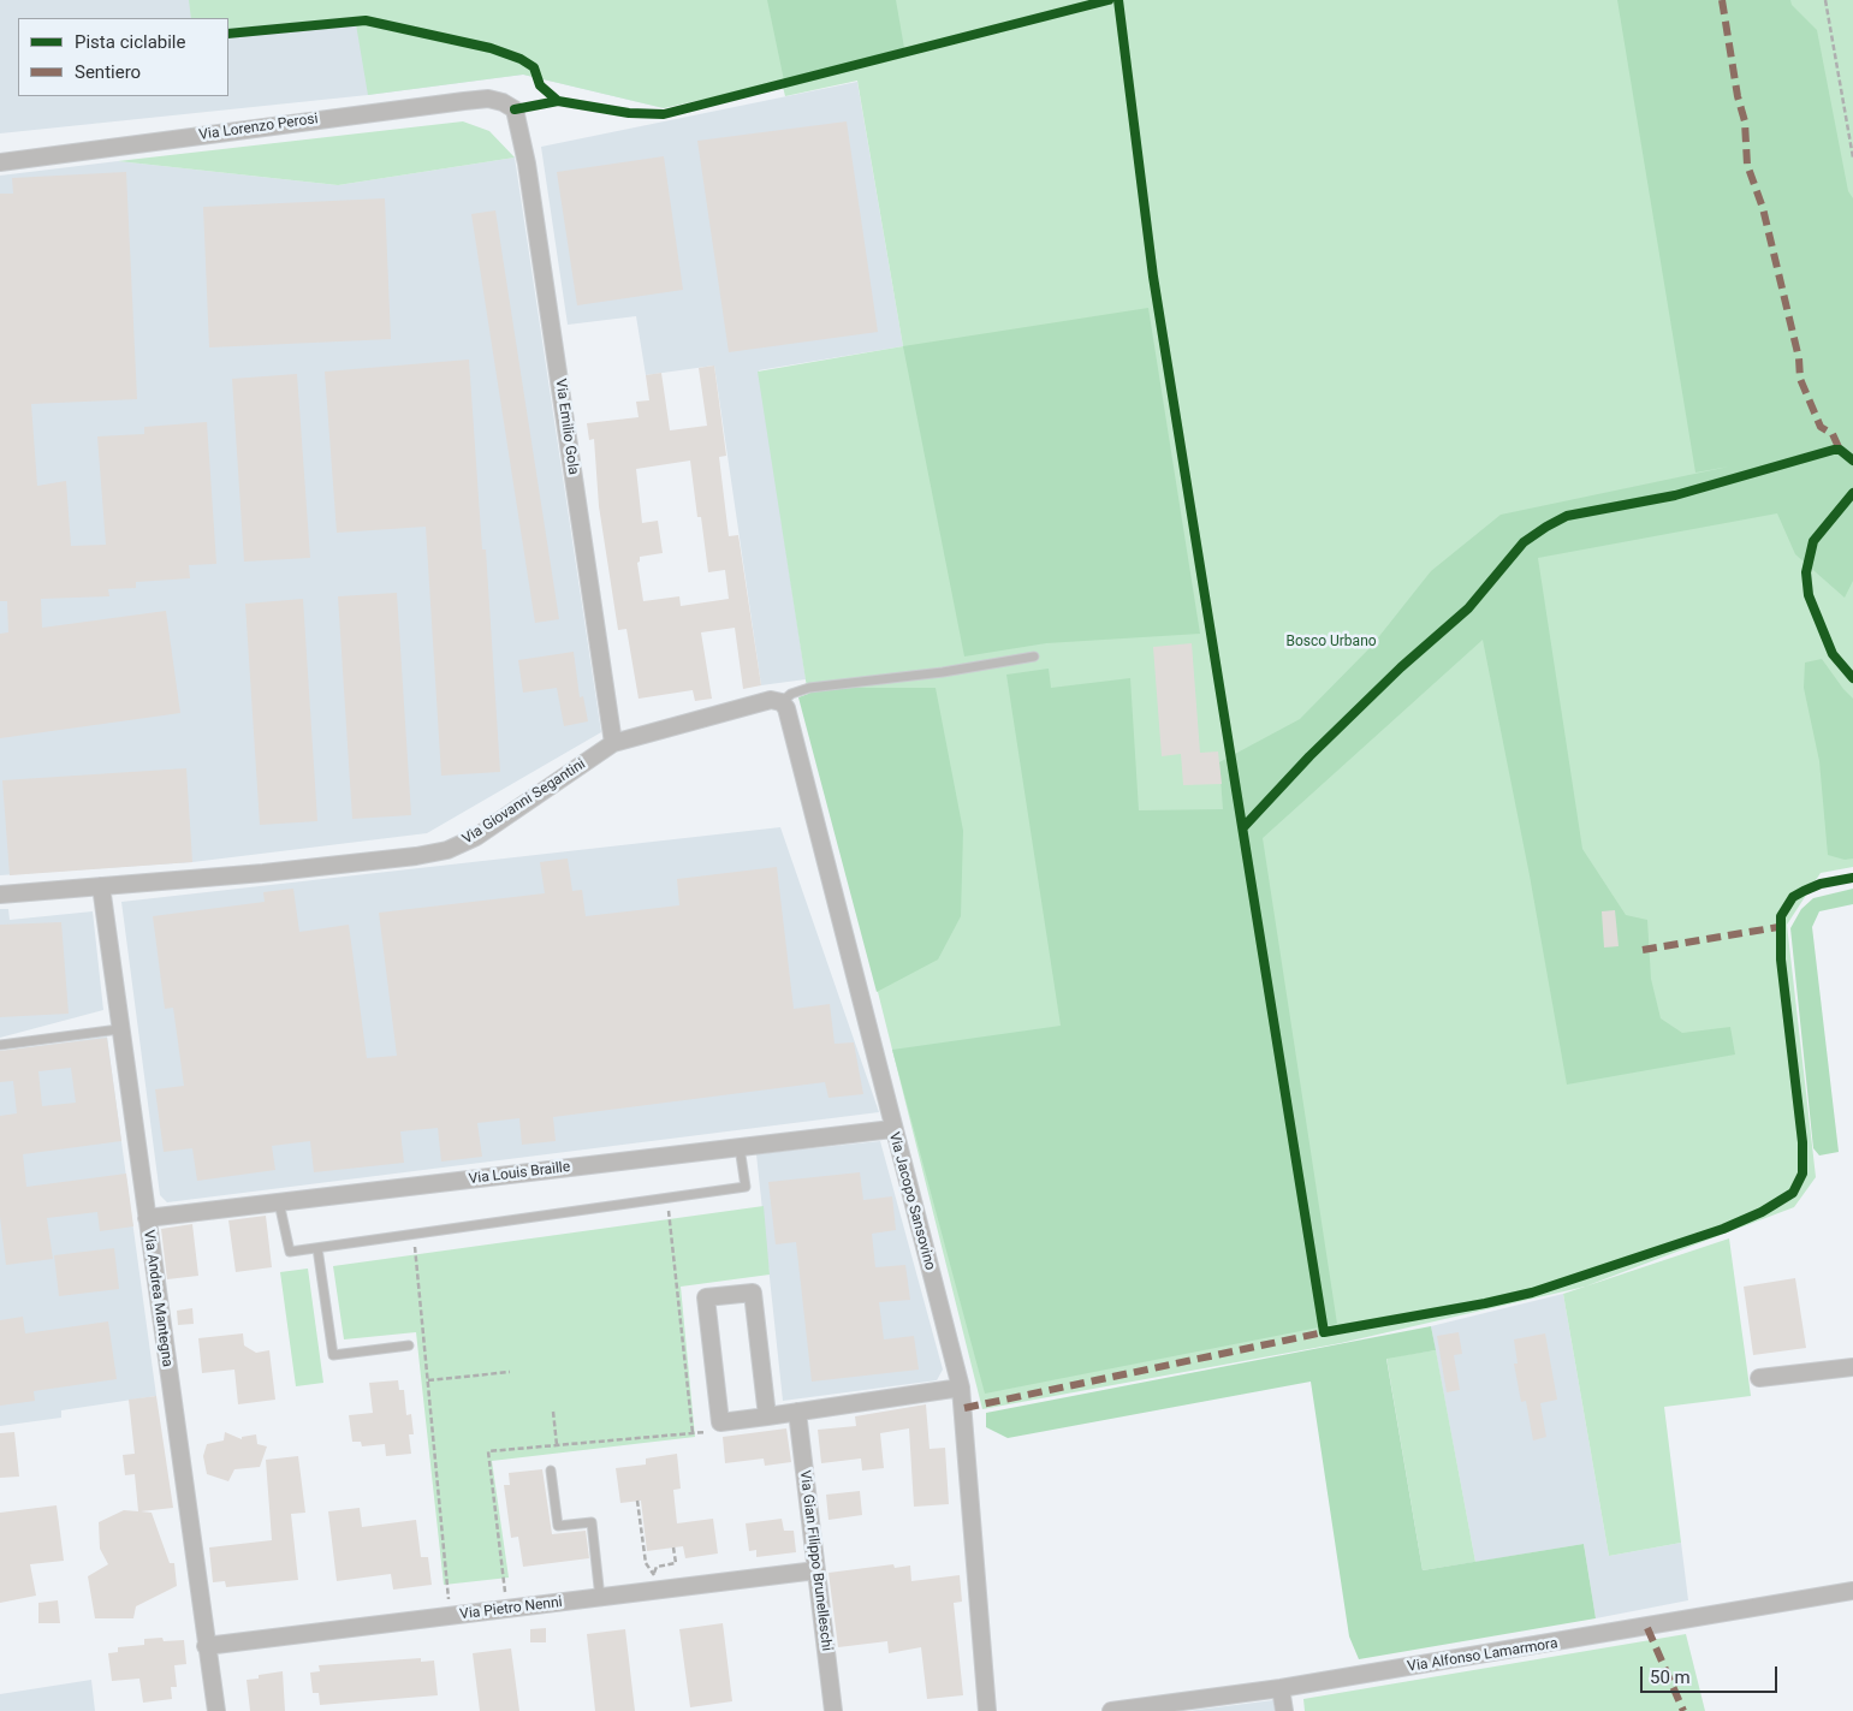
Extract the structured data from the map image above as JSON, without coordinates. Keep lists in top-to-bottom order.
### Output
{
  "streets": {
    "street": [
      "Via Lorenzo Perosi",
      "Via Emilio Gola",
      "Via Giovanni Segantini",
      "Via Louis Braille",
      "Via Jacopo Sansovino",
      "Via Andrea Mantegna",
      "Via Gian Filippo Brunelleschi",
      "Via Pietro Nenni",
      "Via Alfonso Lamarmora"
    ]
  },
  "crossings": [
    ["Via Lorenzo Perosi", "Via Emilio Gola"],
    ["Via Emilio Gola", "Via Giovanni Segantini"],
    ["Via Giovanni Segantini", "Via Jacopo Sansovino"],
    ["Via Giovanni Segantini", "Via Andrea Mantegna"],
    ["Via Louis Braille", "Via Jacopo Sansovino"],
    ["Via Louis Braille", "Via Andrea Mantegna"],
    ["Via Andrea Mantegna", "Via Pietro Nenni"],
    ["Via Gian Filippo Brunelleschi", "Via Pietro Nenni"]
  ],
  "parks": ["Bosco Urbano"],
  "legend": ["Pista ciclabile", "Sentiero"],
  "scale_bar": "50 m"
}
